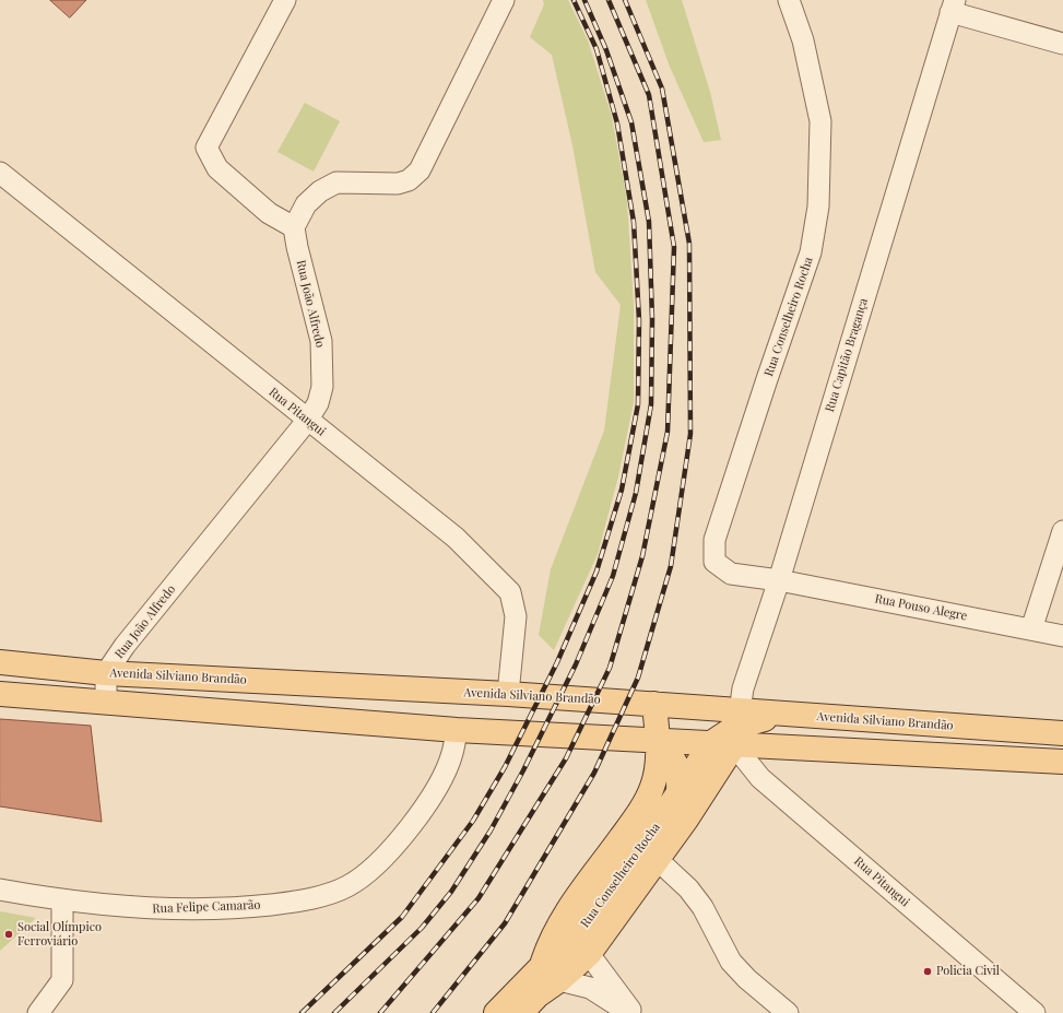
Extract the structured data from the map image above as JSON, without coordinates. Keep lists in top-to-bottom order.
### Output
{
  "streets": {
    "main road": ["Rua Conselheiro Rocha", "Avenida Silviano Brandão"],
    "street": [
      "Rua João Alfredo",
      "Rua Capitão Bragança",
      "Rua Pitangui",
      "Rua Pouso Alegre",
      "Rua Felipe Camarão"
    ]
  },
  "crossings": [
    ["Rua João Alfredo", "Rua Pitangui"],
    ["Rua João Alfredo", "Avenida Silviano Brandão"],
    ["Rua Conselheiro Rocha", "Rua Capitão Bragança"],
    ["Rua Conselheiro Rocha", "Rua Pitangui"],
    ["Rua Conselheiro Rocha", "Rua Pouso Alegre"],
    ["Rua Capitão Bragança", "Rua Pouso Alegre"],
    ["Rua Capitão Bragança", "Avenida Silviano Brandão"],
    ["Rua Pitangui", "Avenida Silviano Brandão"]
  ],
  "places": ["Social Olímpico Ferroviário", "Policia Civil"]
}
